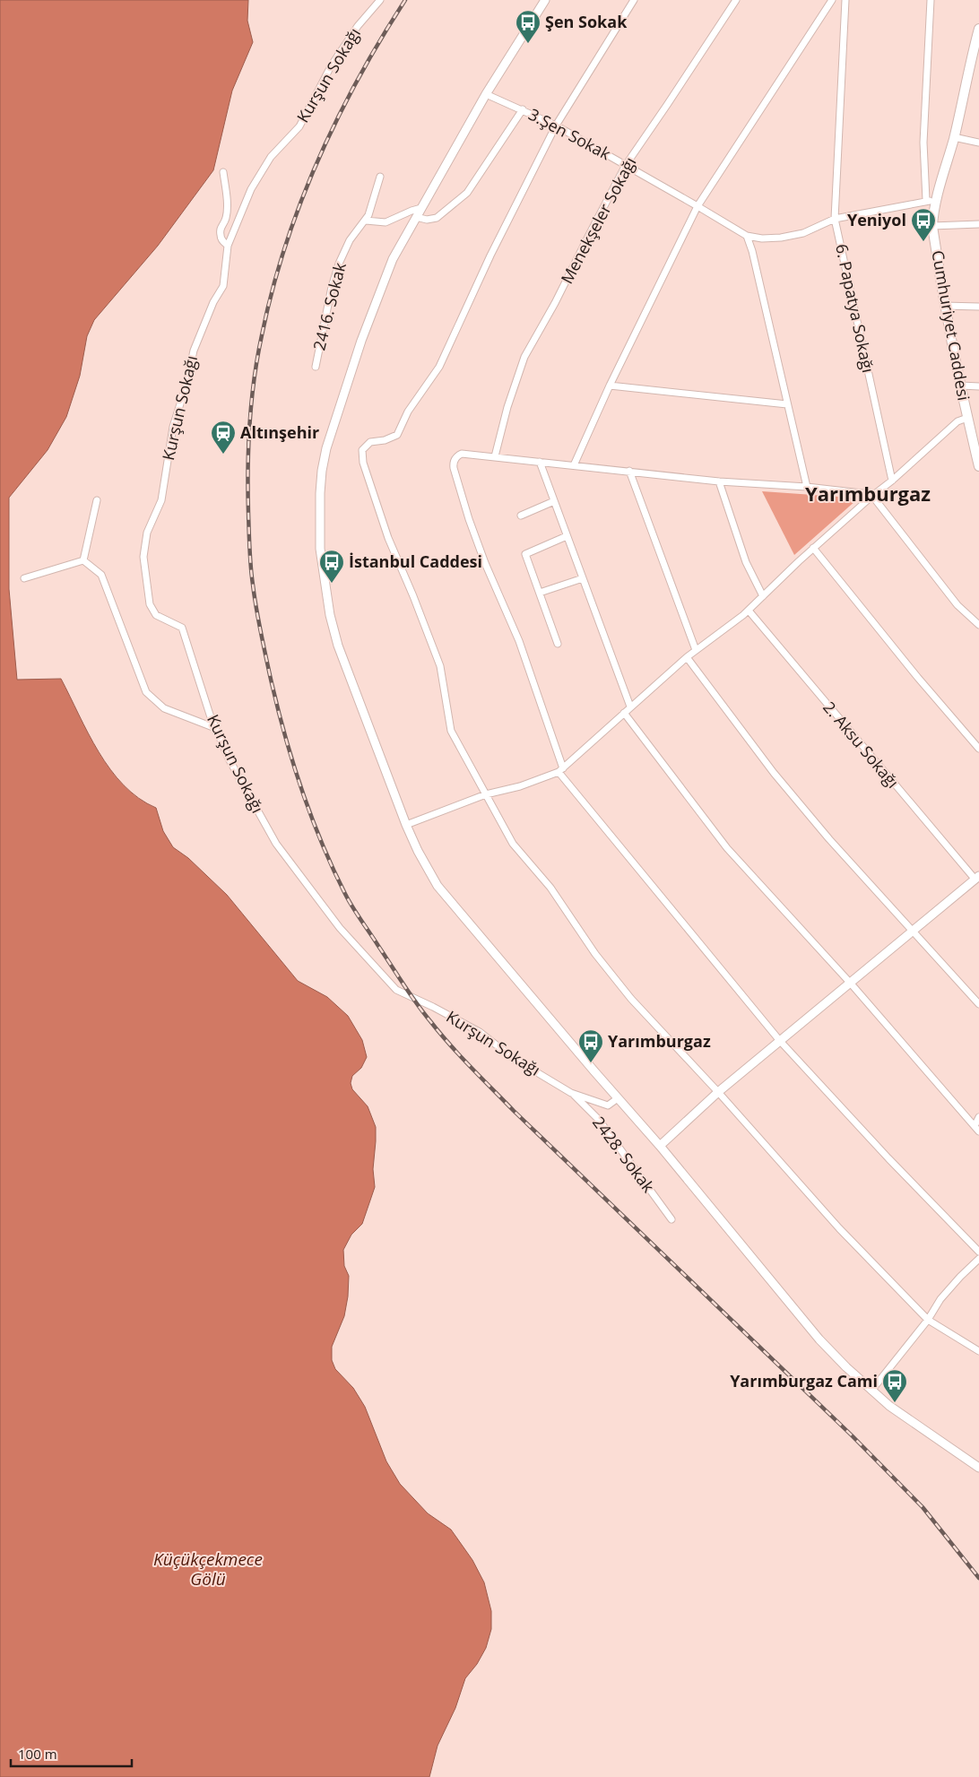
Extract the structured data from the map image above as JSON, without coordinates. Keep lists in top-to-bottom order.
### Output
{
  "streets": {
    "main road": ["Cumhuriyet Caddesi"],
    "street": [
      "Kurşun Sokağı",
      "3.Şen Sokak",
      "Menekşeler Sokağı",
      "2416. Sokak",
      "6. Papatya Sokağı",
      "2. Aksu Sokağı",
      "2428. Sokak"
    ]
  },
  "crossings": [
    ["Kurşun Sokağı", "2428. Sokak"],
    ["3.Şen Sokak", "Menekşeler Sokağı"]
  ],
  "districts": ["Yarımburgaz"],
  "water": ["Küçükçekmece Gölü"],
  "places": {
    "bus stop": [
      "Şen Sokak",
      "Yeniyol",
      "İstanbul Caddesi",
      "Yarımburgaz",
      "Yarımburgaz Cami"
    ],
    "station": ["Altınşehir"]
  },
  "scale_bar": "100 m"
}
